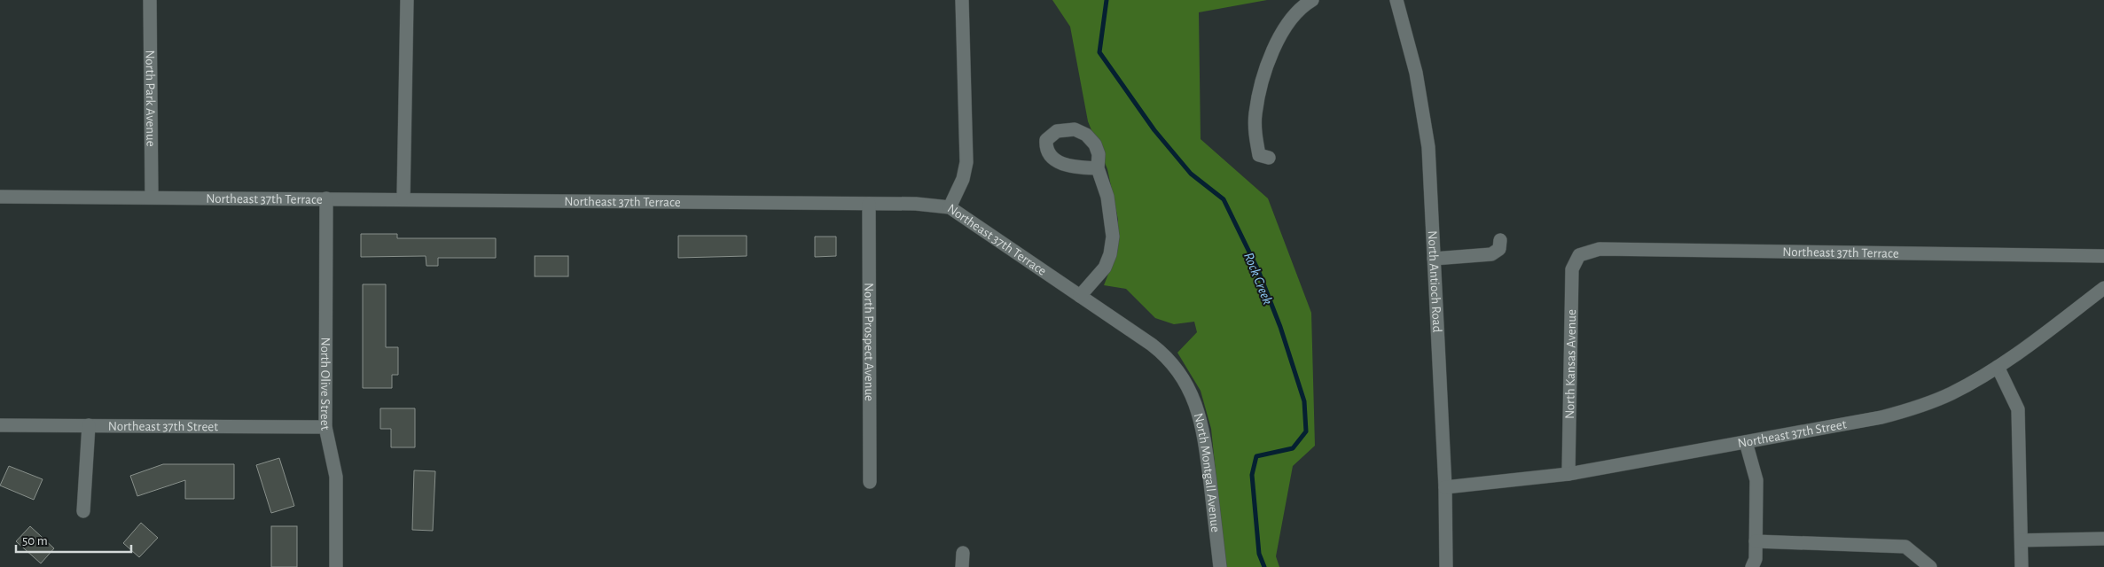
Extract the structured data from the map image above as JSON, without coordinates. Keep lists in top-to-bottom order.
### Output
{
  "streets": {
    "street": [
      "North Park Avenue",
      "Northeast 37th Terrace",
      "North Antioch Road",
      "North Prospect Avenue",
      "North Kansas Avenue",
      "North Olive Street",
      "Northeast 37th Street",
      "North Montgall Avenue"
    ]
  },
  "crossings": [
    ["North Park Avenue", "Northeast 37th Terrace"],
    ["Northeast 37th Terrace", "North Prospect Avenue"],
    ["Northeast 37th Terrace", "North Kansas Avenue"],
    ["Northeast 37th Terrace", "North Olive Street"],
    ["Northeast 37th Terrace", "North Montgall Avenue"],
    ["North Antioch Road", "Northeast 37th Street"],
    ["North Kansas Avenue", "Northeast 37th Street"],
    ["North Olive Street", "Northeast 37th Street"]
  ],
  "water": ["Rock Creek"],
  "scale_bar": "50 m"
}
